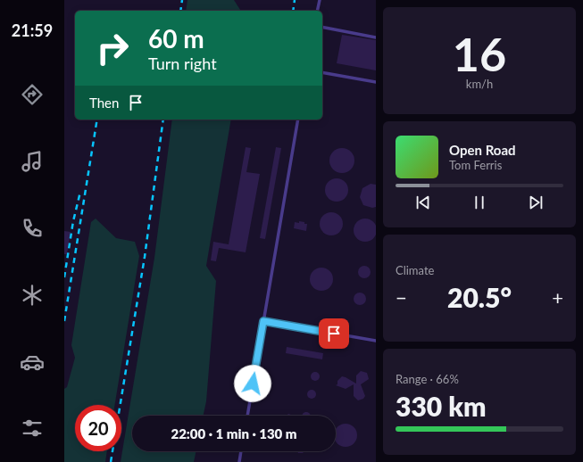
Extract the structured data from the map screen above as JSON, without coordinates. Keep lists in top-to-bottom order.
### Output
{
  "page": {
    "tabs": "21:59",
    "tile": [
      ["16", "km/h"],
      "Climate",
      ["Range · 66%", "330 km"]
    ],
    "turn": ["60 m", "Turn right"],
    "then": "Then",
    "song": ["Open Road", "Tom Ferris"],
    "heat": ["−", "20.5°", "+"],
    "limit": "20",
    "trip": "22:00 · 1 min · 130 m"
  }
}
